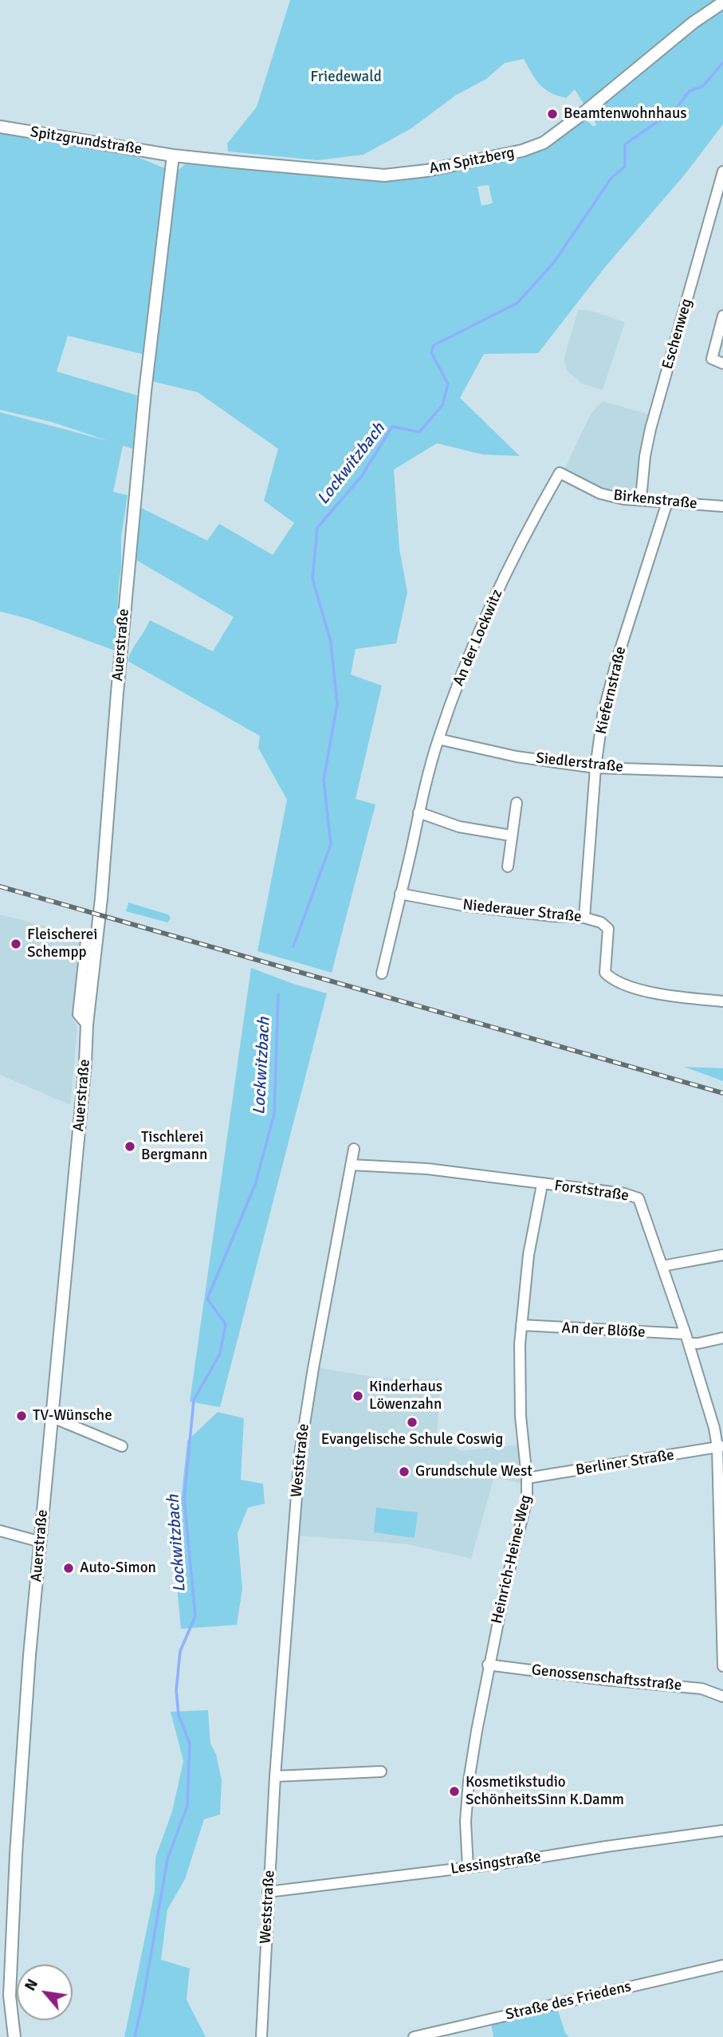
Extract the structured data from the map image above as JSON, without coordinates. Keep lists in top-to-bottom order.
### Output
{
  "streets": {
    "street": [
      "Spitzgrundstraße",
      "Am Spitzberg",
      "Eschenweg",
      "Birkenstraße",
      "An der Lockwitz",
      "Auerstraße",
      "Kiefernstraße",
      "Siedlerstraße",
      "Niederauer Straße",
      "Forststraße",
      "An der Blöße",
      "Weststraße",
      "Berliner Straße",
      "Heinrich-Heine-Weg",
      "Genossenschaftsstraße",
      "Lessingstraße",
      "Straße des Friedens"
    ]
  },
  "crossings": [
    ["Spitzgrundstraße", "Am Spitzberg"],
    ["Spitzgrundstraße", "Auerstraße"],
    ["Am Spitzberg", "Auerstraße"],
    ["Eschenweg", "Birkenstraße"],
    ["Birkenstraße", "An der Lockwitz"],
    ["Birkenstraße", "Kiefernstraße"],
    ["An der Lockwitz", "Siedlerstraße"],
    ["An der Lockwitz", "Niederauer Straße"],
    ["Kiefernstraße", "Siedlerstraße"],
    ["Kiefernstraße", "Niederauer Straße"],
    ["Forststraße", "An der Blöße"],
    ["Forststraße", "Weststraße"],
    ["Forststraße", "Berliner Straße"],
    ["Forststraße", "Heinrich-Heine-Weg"],
    ["An der Blöße", "Heinrich-Heine-Weg"],
    ["Weststraße", "Lessingstraße"],
    ["Berliner Straße", "Heinrich-Heine-Weg"],
    ["Heinrich-Heine-Weg", "Genossenschaftsstraße"],
    ["Heinrich-Heine-Weg", "Lessingstraße"]
  ],
  "water": ["Lockwitzbach"],
  "parks": ["Friedewald"],
  "places": [
    "Beamtenwohnhaus",
    "Fleischerei Schempp",
    "Tischlerei Bergmann",
    "Kinderhaus Löwenzahn",
    "TV-Wünsche",
    "Evangelische Schule Coswig",
    "Grundschule West",
    "Auto-Simon",
    "Kosmetikstudio SchönheitsSinn K.Damm"
  ],
  "north": "top left"
}
